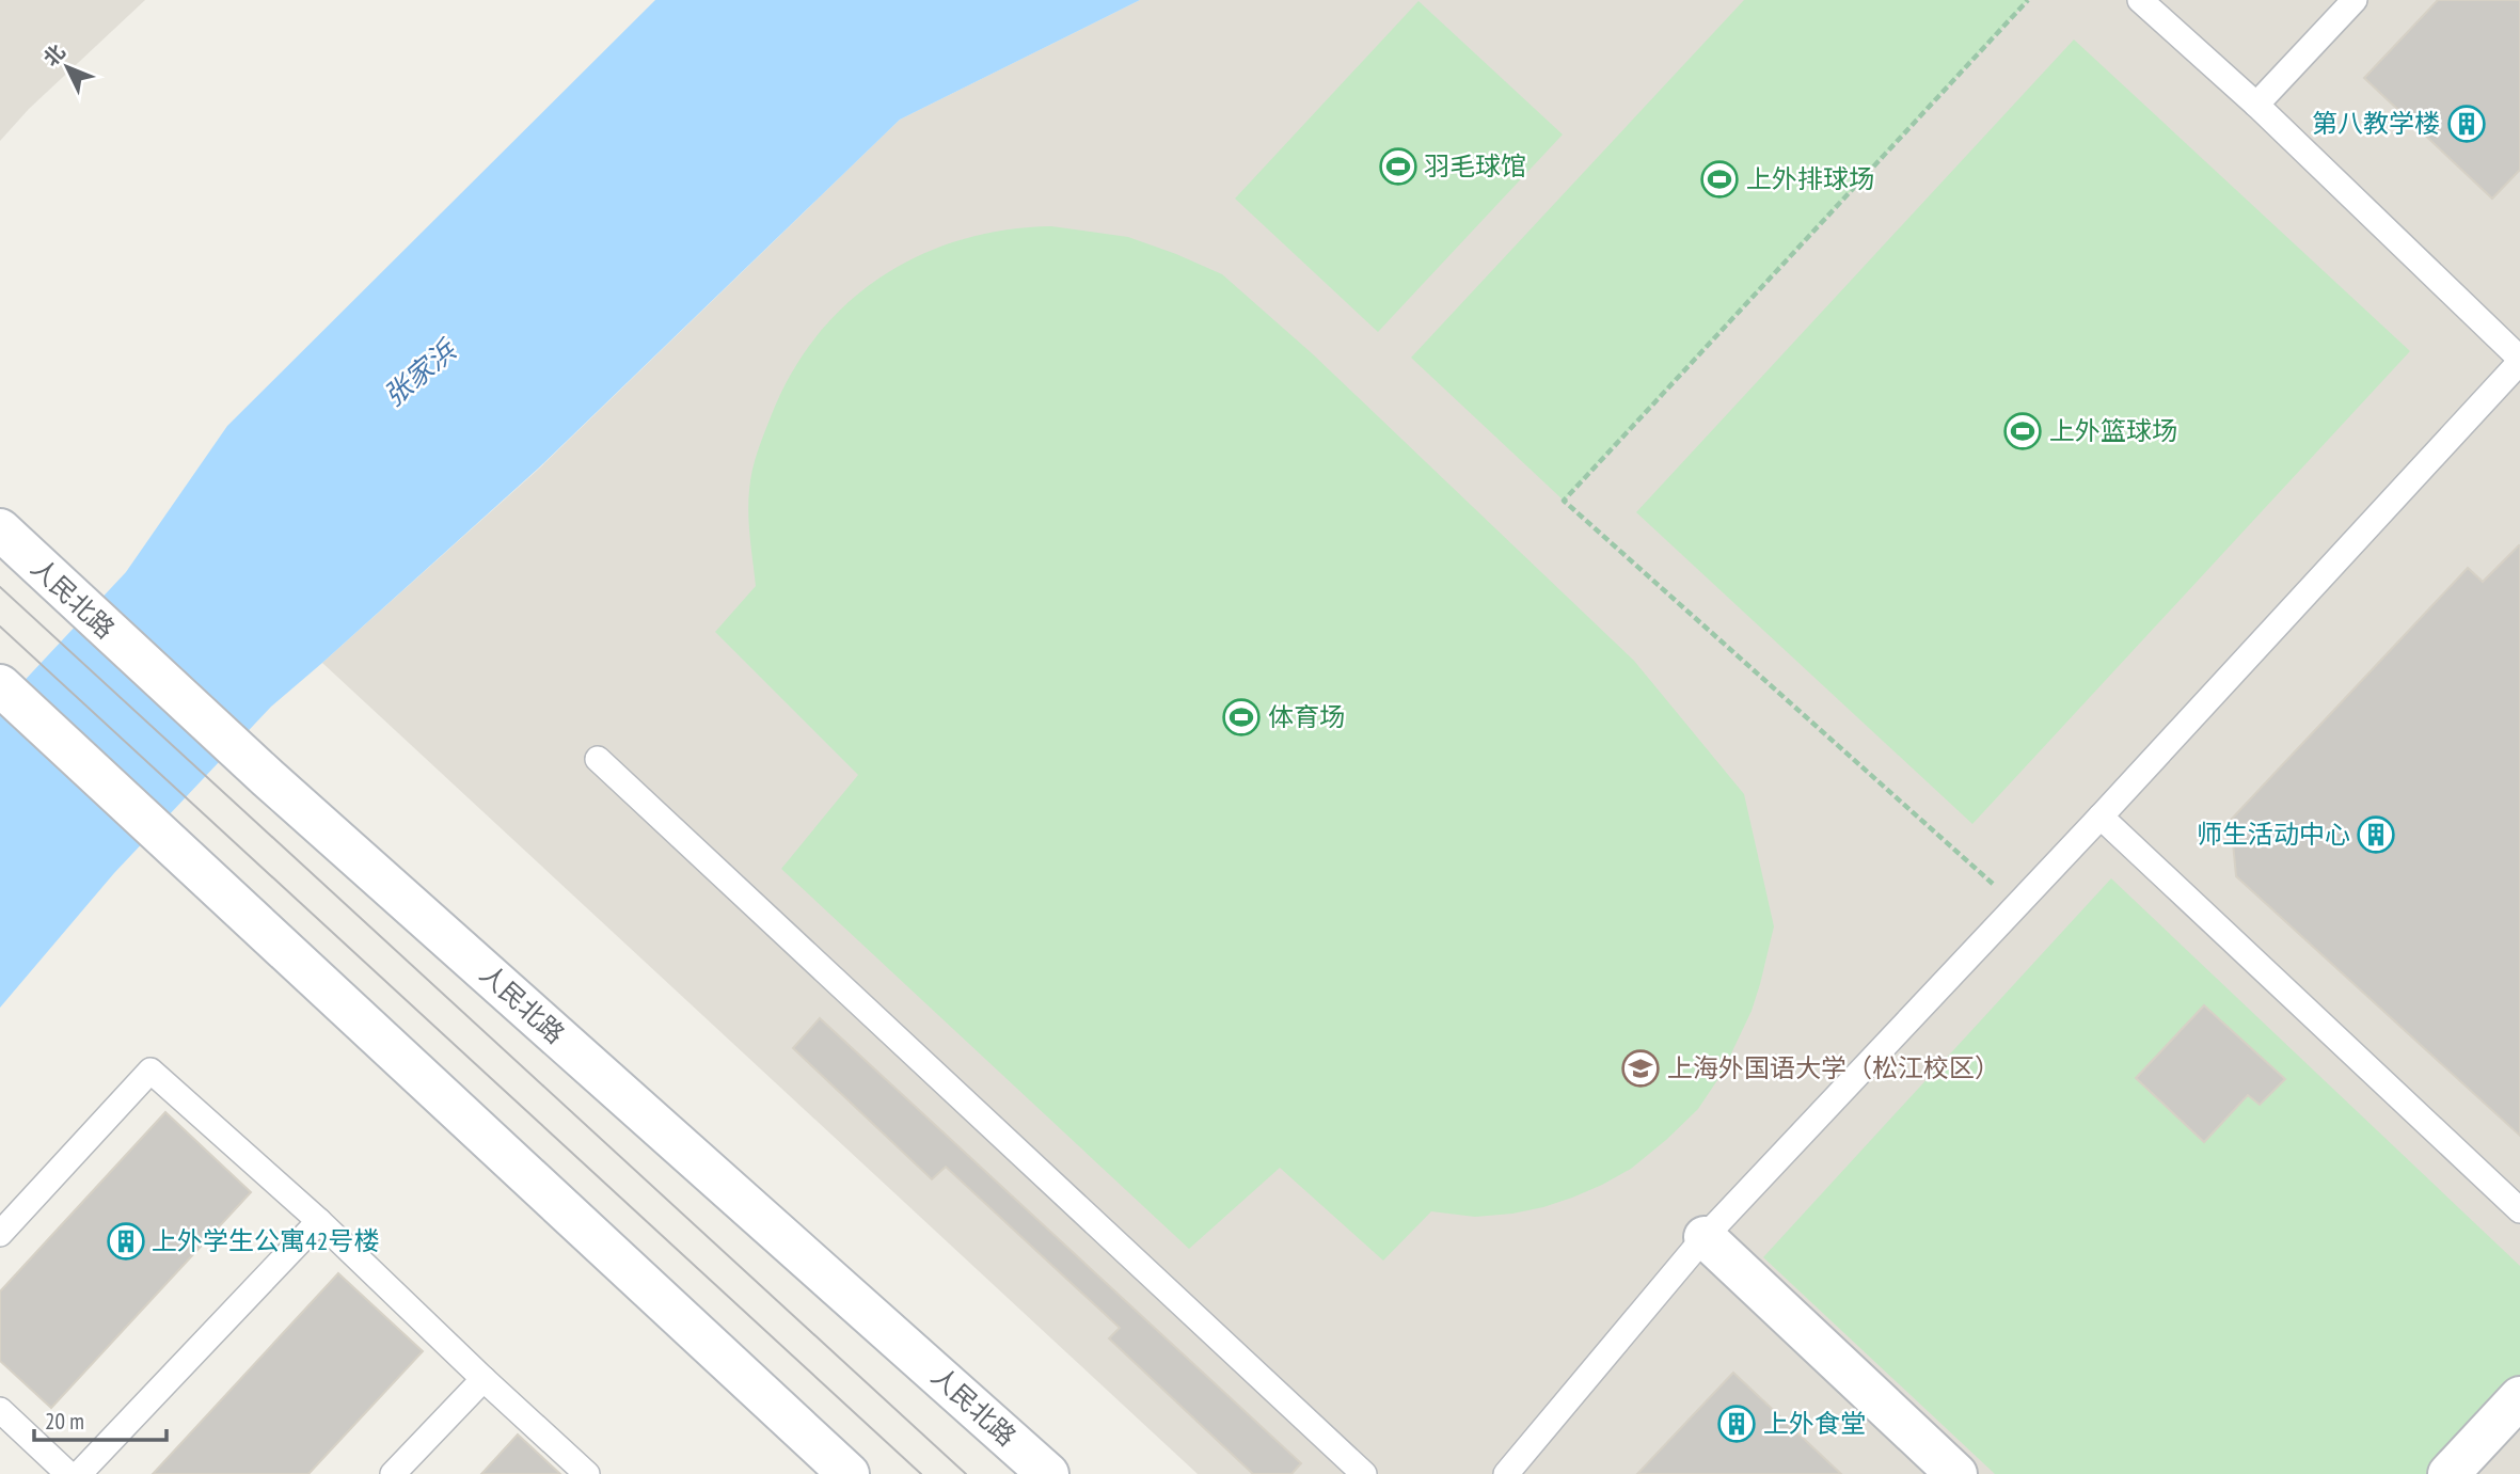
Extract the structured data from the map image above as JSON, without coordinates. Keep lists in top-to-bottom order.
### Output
{
  "streets": {
    "main road": ["人民北路"]
  },
  "water": ["张家浜"],
  "places": {
    "building": [
      "第八教学楼",
      "师生活动中心",
      "上外学生公寓42号楼",
      "上外食堂"
    ],
    "sports": [
      "羽毛球馆",
      "上外排球场",
      "上外篮球场",
      "体育场"
    ],
    "school or university": ["上海外国语大学（松江校区）"]
  },
  "scale_bar": "20 m",
  "north": "top left"
}
